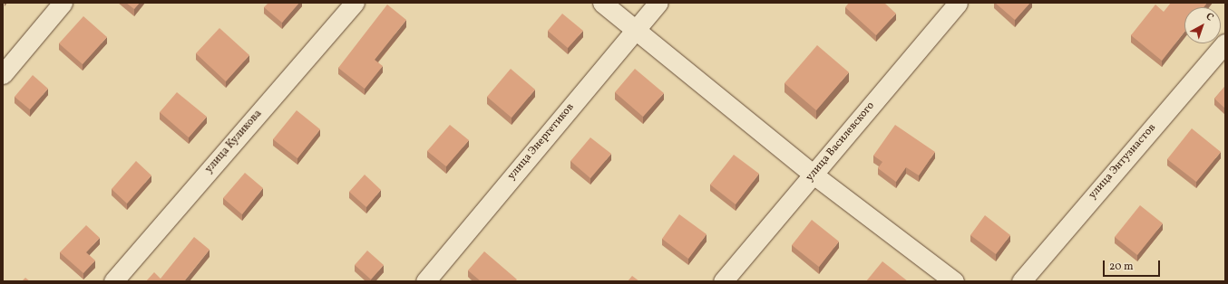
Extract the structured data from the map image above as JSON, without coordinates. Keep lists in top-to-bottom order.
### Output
{
  "streets": {
    "street": [
      "улица Куликова",
      "улица Энергетиков",
      "улица Василевского",
      "улица Энтузиастов"
    ]
  },
  "scale_bar": "20 m",
  "north": "top right"
}
